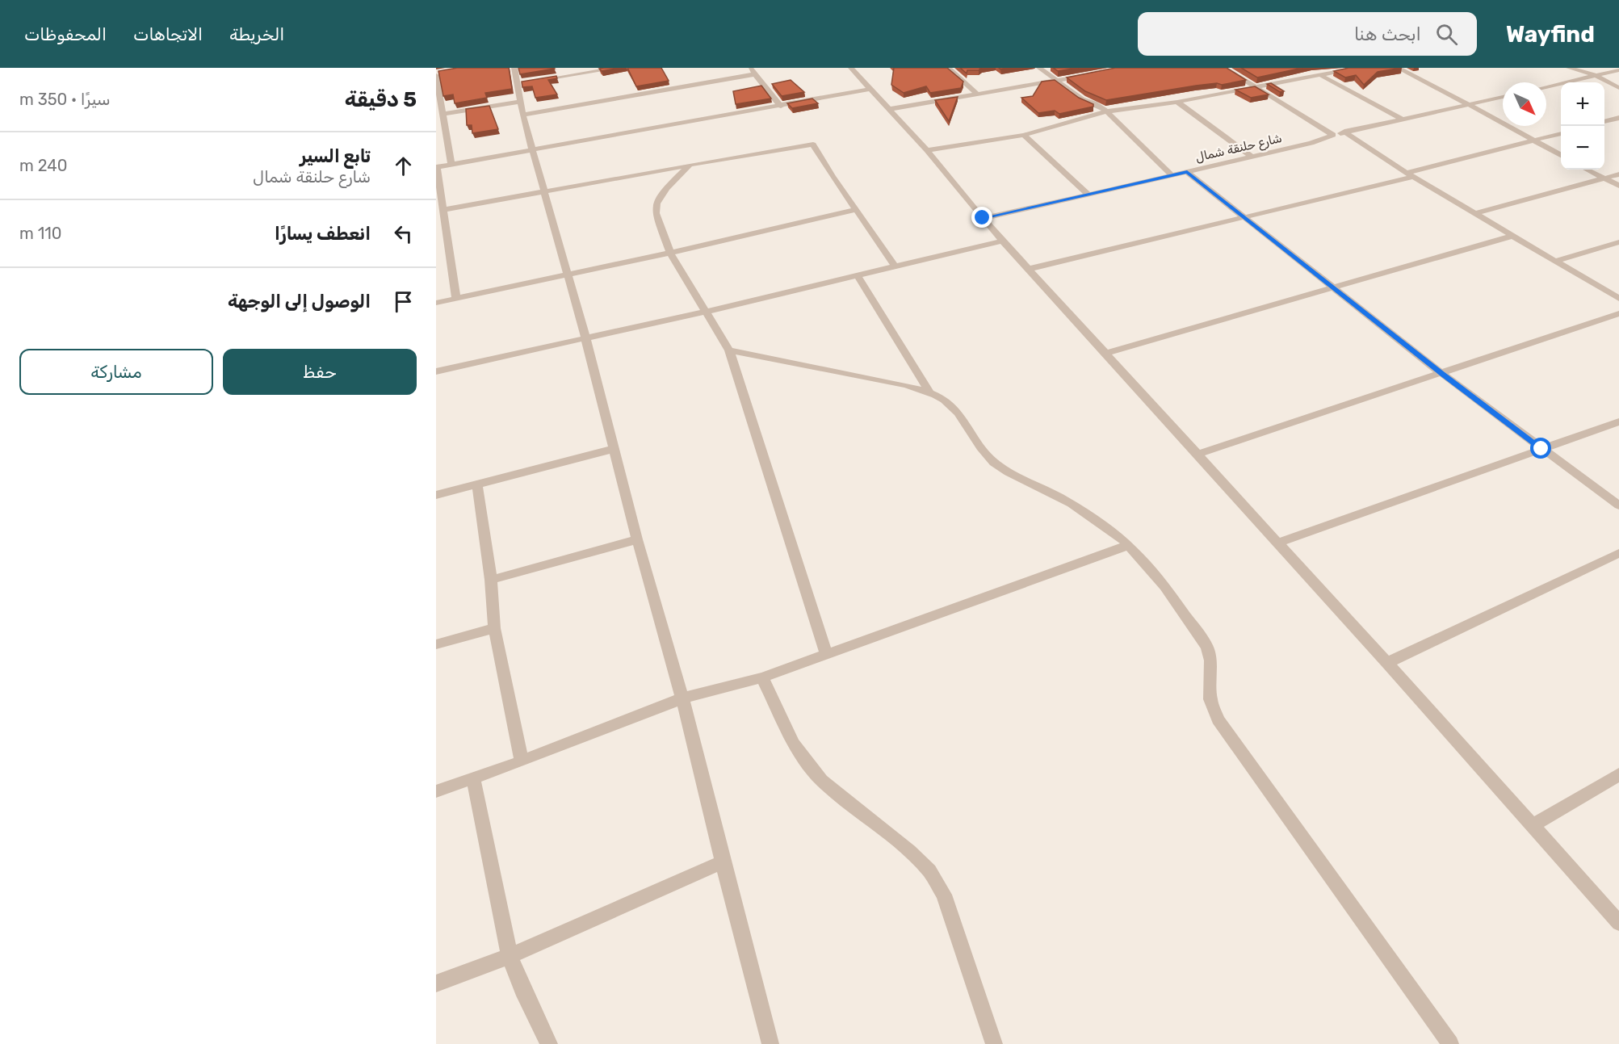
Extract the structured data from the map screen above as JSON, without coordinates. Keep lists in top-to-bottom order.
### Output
{
  "streets": {
    "street": ["شارع حلنقة شمال"]
  },
  "north": "bottom right",
  "page": {
    "header": "Wayfind",
    "search": "ابحث هنا",
    "nav": ["الخريطة", "الاتجاهات", "المحفوظات"],
    "heading": ["5 دقيقة", "سيرًا · 350 m"],
    "map_buttons": ["+", "−"],
    "list": [
      ["تابع السير", "شارع حلنقة شمال", "240 m"],
      ["انعطف يسارًا", "110 m"],
      "الوصول إلى الوجهة"
    ],
    "buttons": ["حفظ", "مشاركة"]
  }
}
